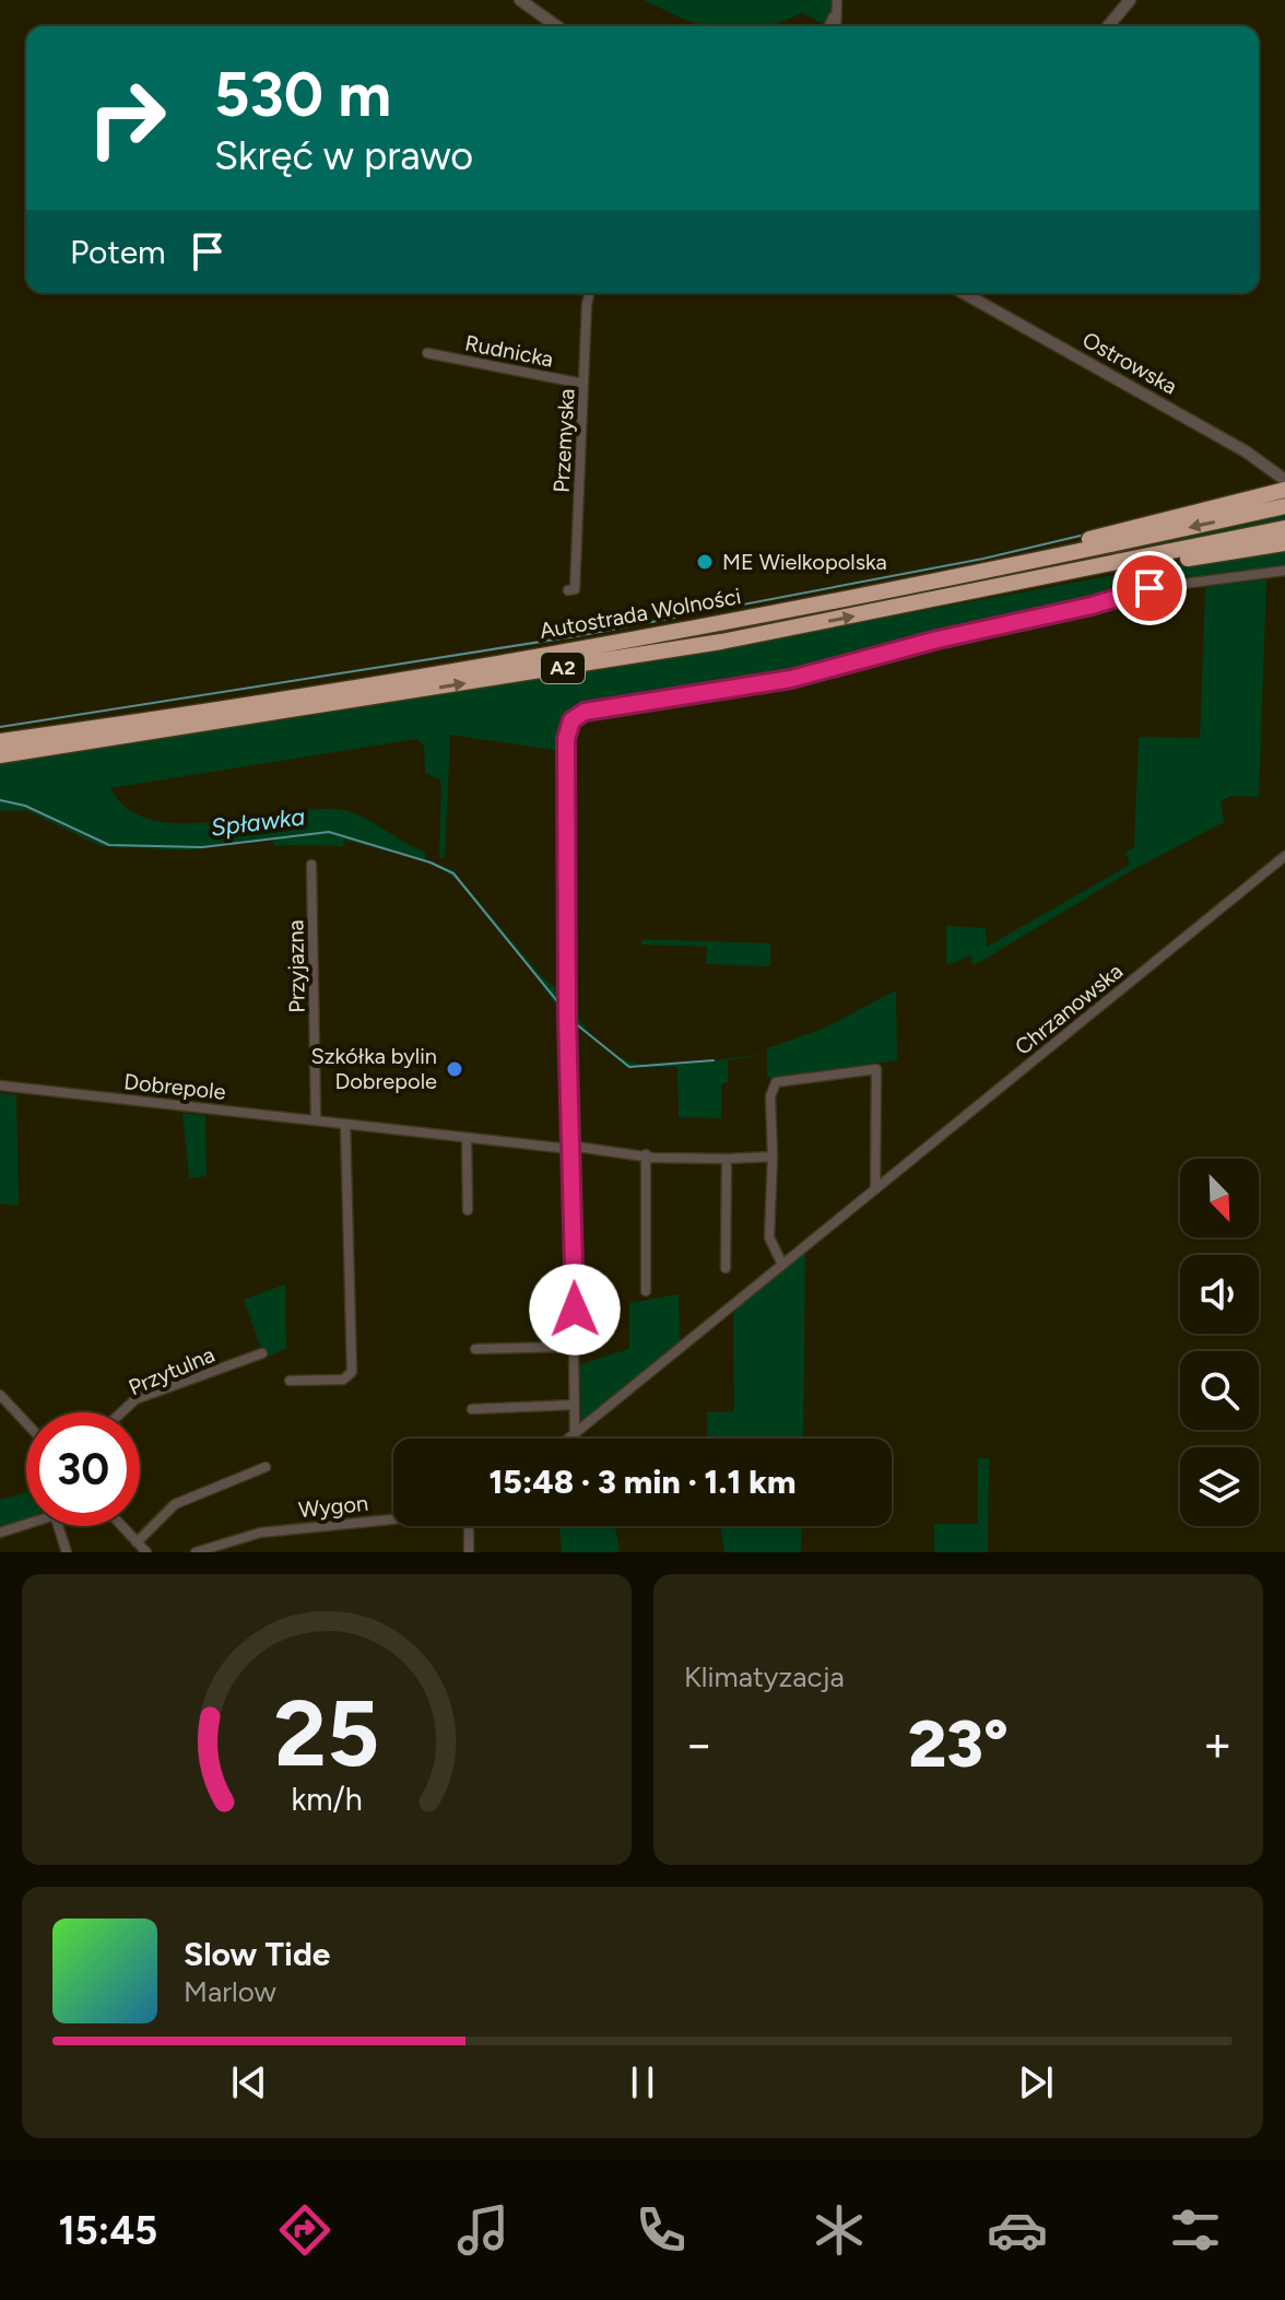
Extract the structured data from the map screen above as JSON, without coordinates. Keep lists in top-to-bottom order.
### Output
{
  "streets": {
    "highway": ["Autostrada Wolności", "A2"],
    "street": [
      "Rudnicka",
      "Ostrowska",
      "Przemyska",
      "Przyjazna",
      "Chrzanowska",
      "Dobrepole",
      "Przytulna",
      "Wygon"
    ]
  },
  "crossings": [
    ["Rudnicka", "Przemyska"],
    ["Przyjazna", "Dobrepole"]
  ],
  "water": ["Spławka"],
  "places": ["ME Wielkopolska", "Szkółka bylin Dobrepole"],
  "north": "bottom right",
  "page": {
    "turn": ["530 m", "Skręć w prawo"],
    "then": "Potem",
    "limit": "30",
    "trip": "15:48 · 3 min · 1.1 km",
    "tile": "Klimatyzacja",
    "heat": ["−", "23°", "+"],
    "song": ["Slow Tide", "Marlow"],
    "tabs": "15:45",
    "gauge": ["25", "km/h"]
  }
}
